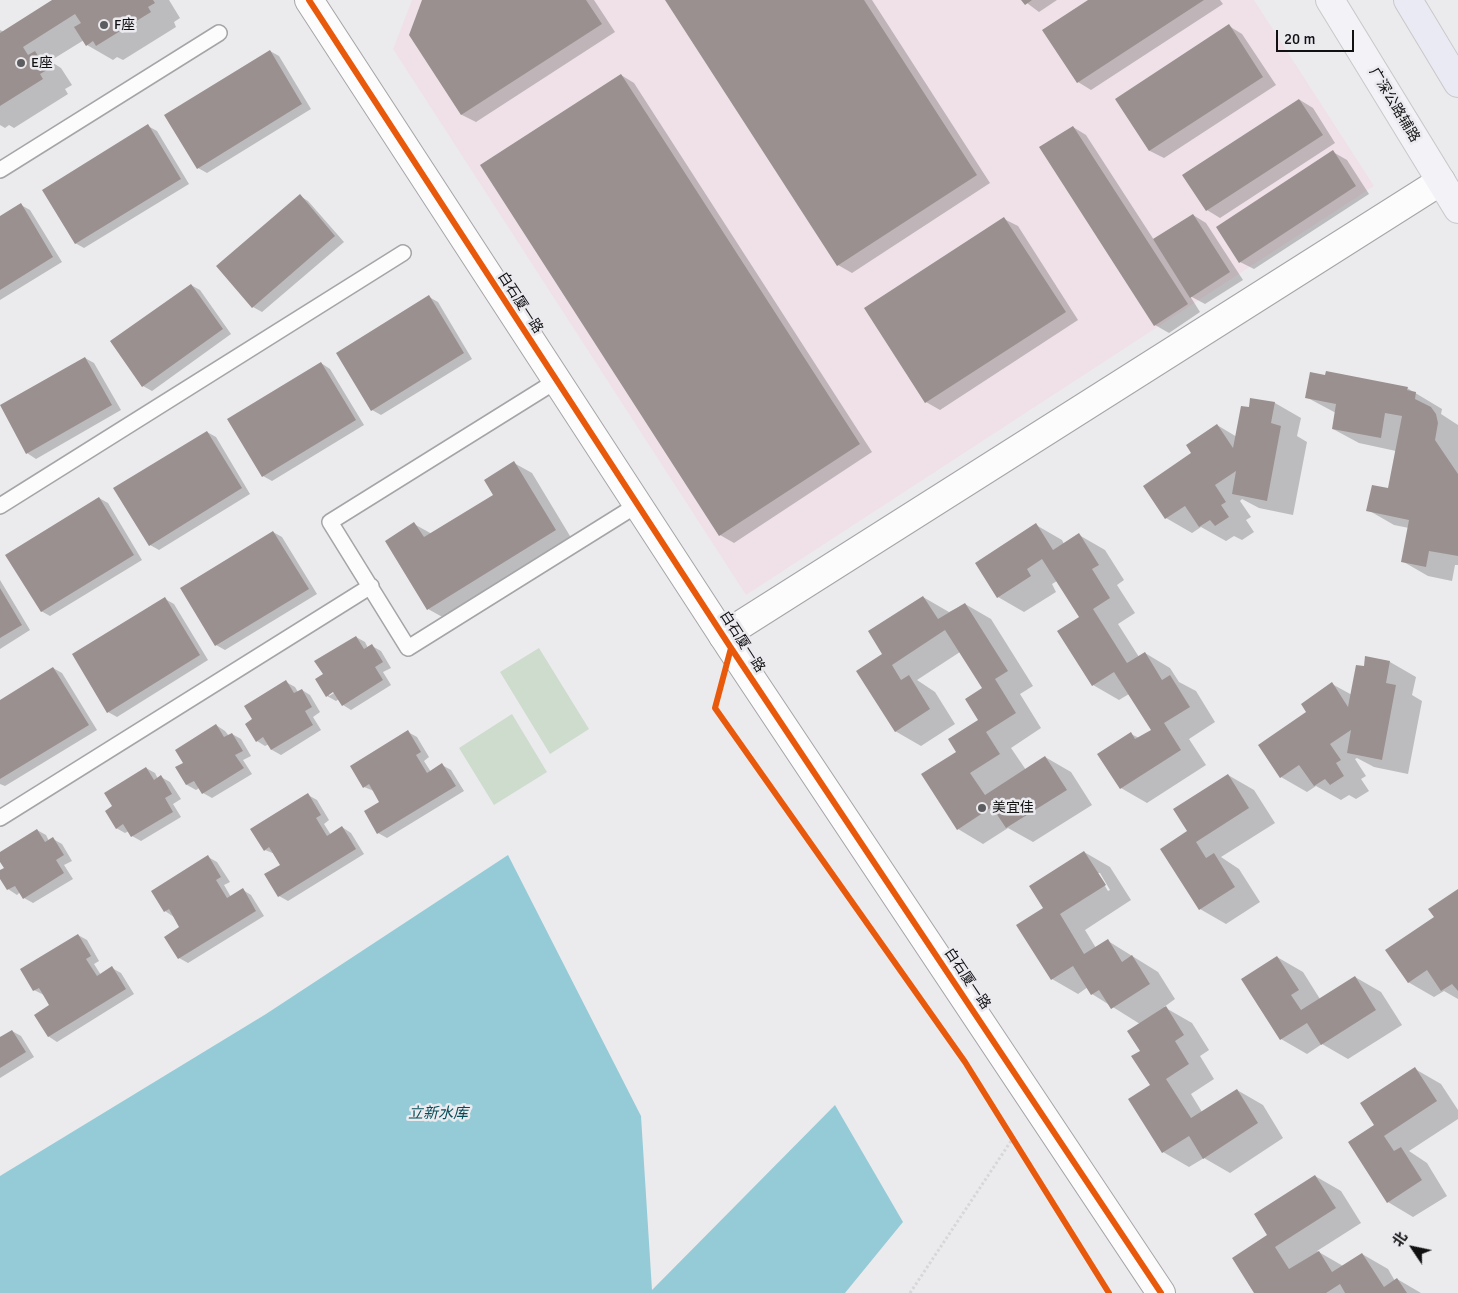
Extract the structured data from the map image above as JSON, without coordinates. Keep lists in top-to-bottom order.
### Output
{
  "streets": {
    "main road": ["广深公路辅路"],
    "street": ["白石厦一路"]
  },
  "water": ["立新水库"],
  "places": ["F座", "E座", "美宜佳"],
  "scale_bar": "20 m",
  "north": "top left"
}
